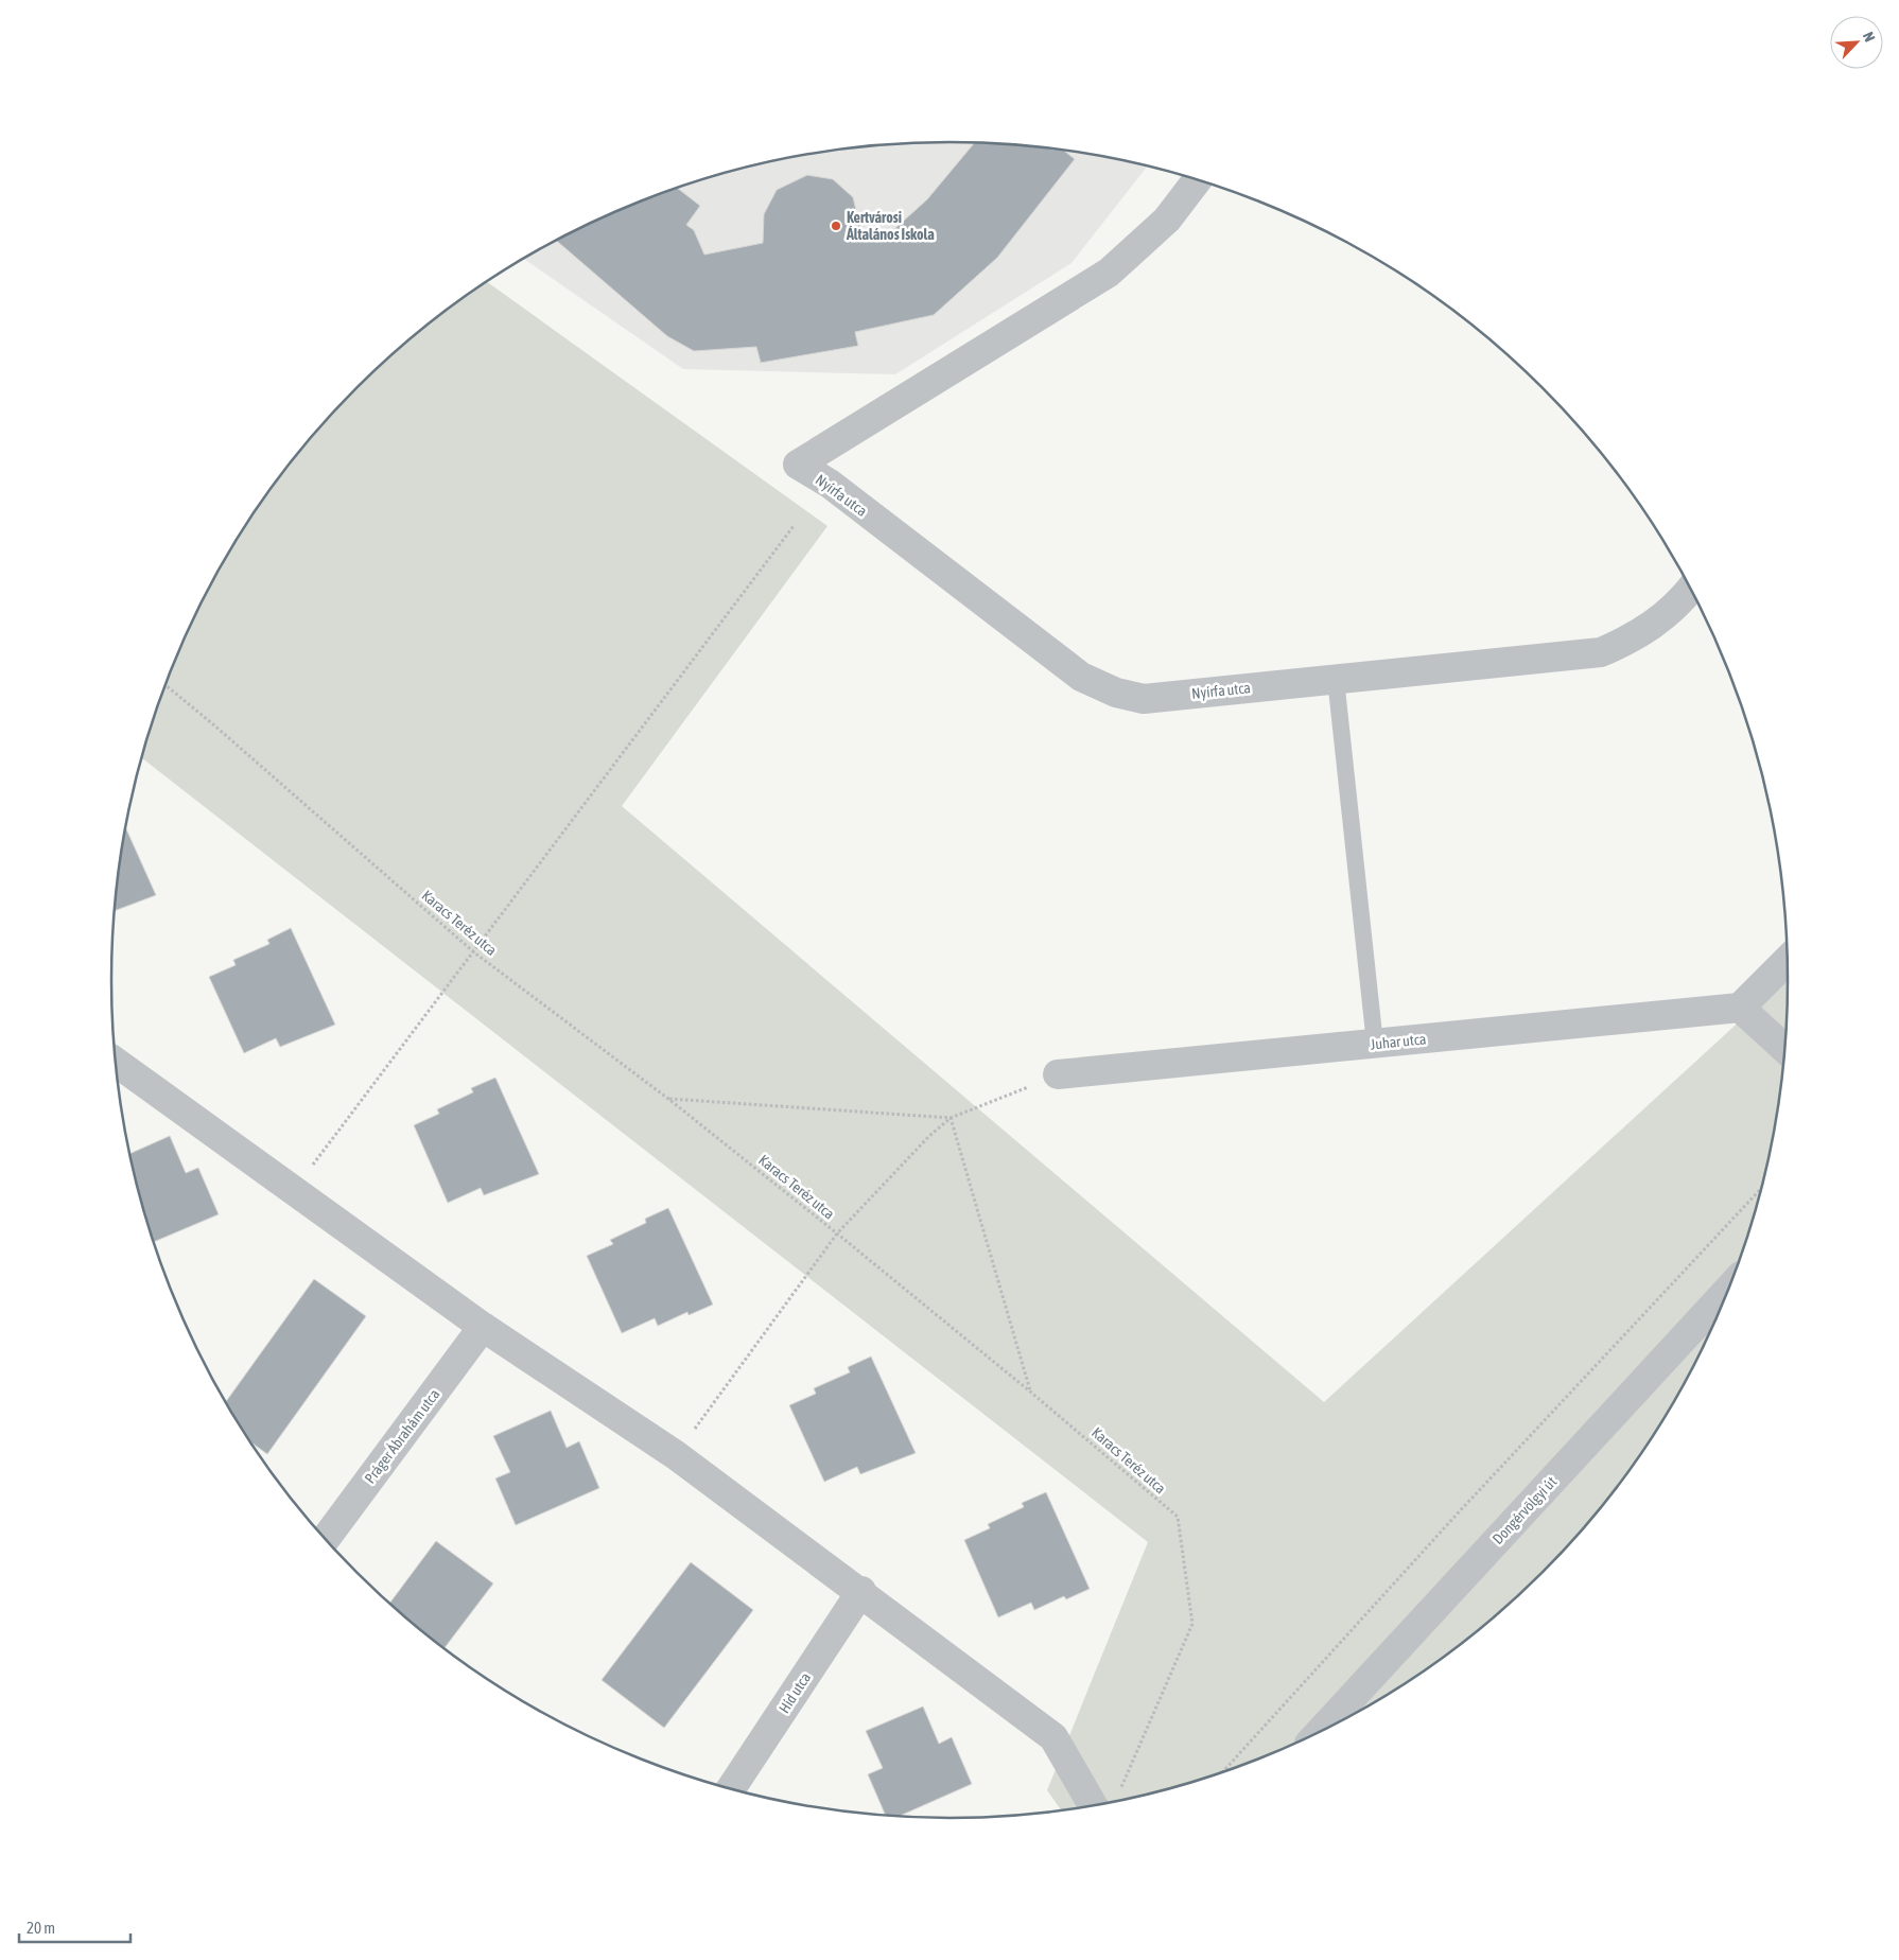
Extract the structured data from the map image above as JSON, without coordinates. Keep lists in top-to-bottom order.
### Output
{
  "streets": {
    "street": [
      "Nyírfa utca",
      "Juhar utca",
      "Práger Ábrahám utca",
      "Dongérvölgyi út",
      "Híd utca"
    ],
    "path": ["Karacs Teréz utca"]
  },
  "places": ["Kertvárosi Általános Iskola"],
  "scale_bar": "20 m",
  "north": "top right"
}
